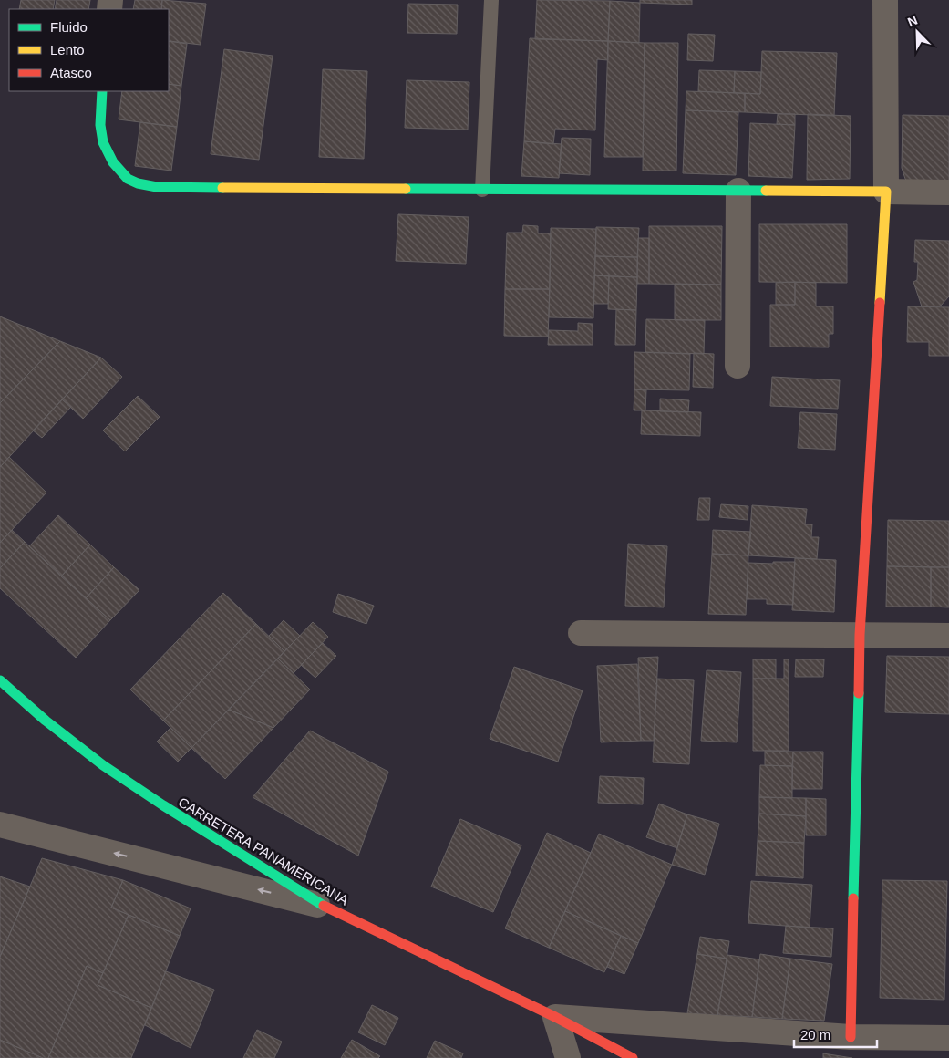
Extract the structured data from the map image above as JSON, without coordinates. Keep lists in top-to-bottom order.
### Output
{
  "streets": {
    "street": ["CARRETERA PANAMERICANA"]
  },
  "legend": ["Fluido", "Lento", "Atasco"],
  "scale_bar": "20 m",
  "north": "top left"
}
